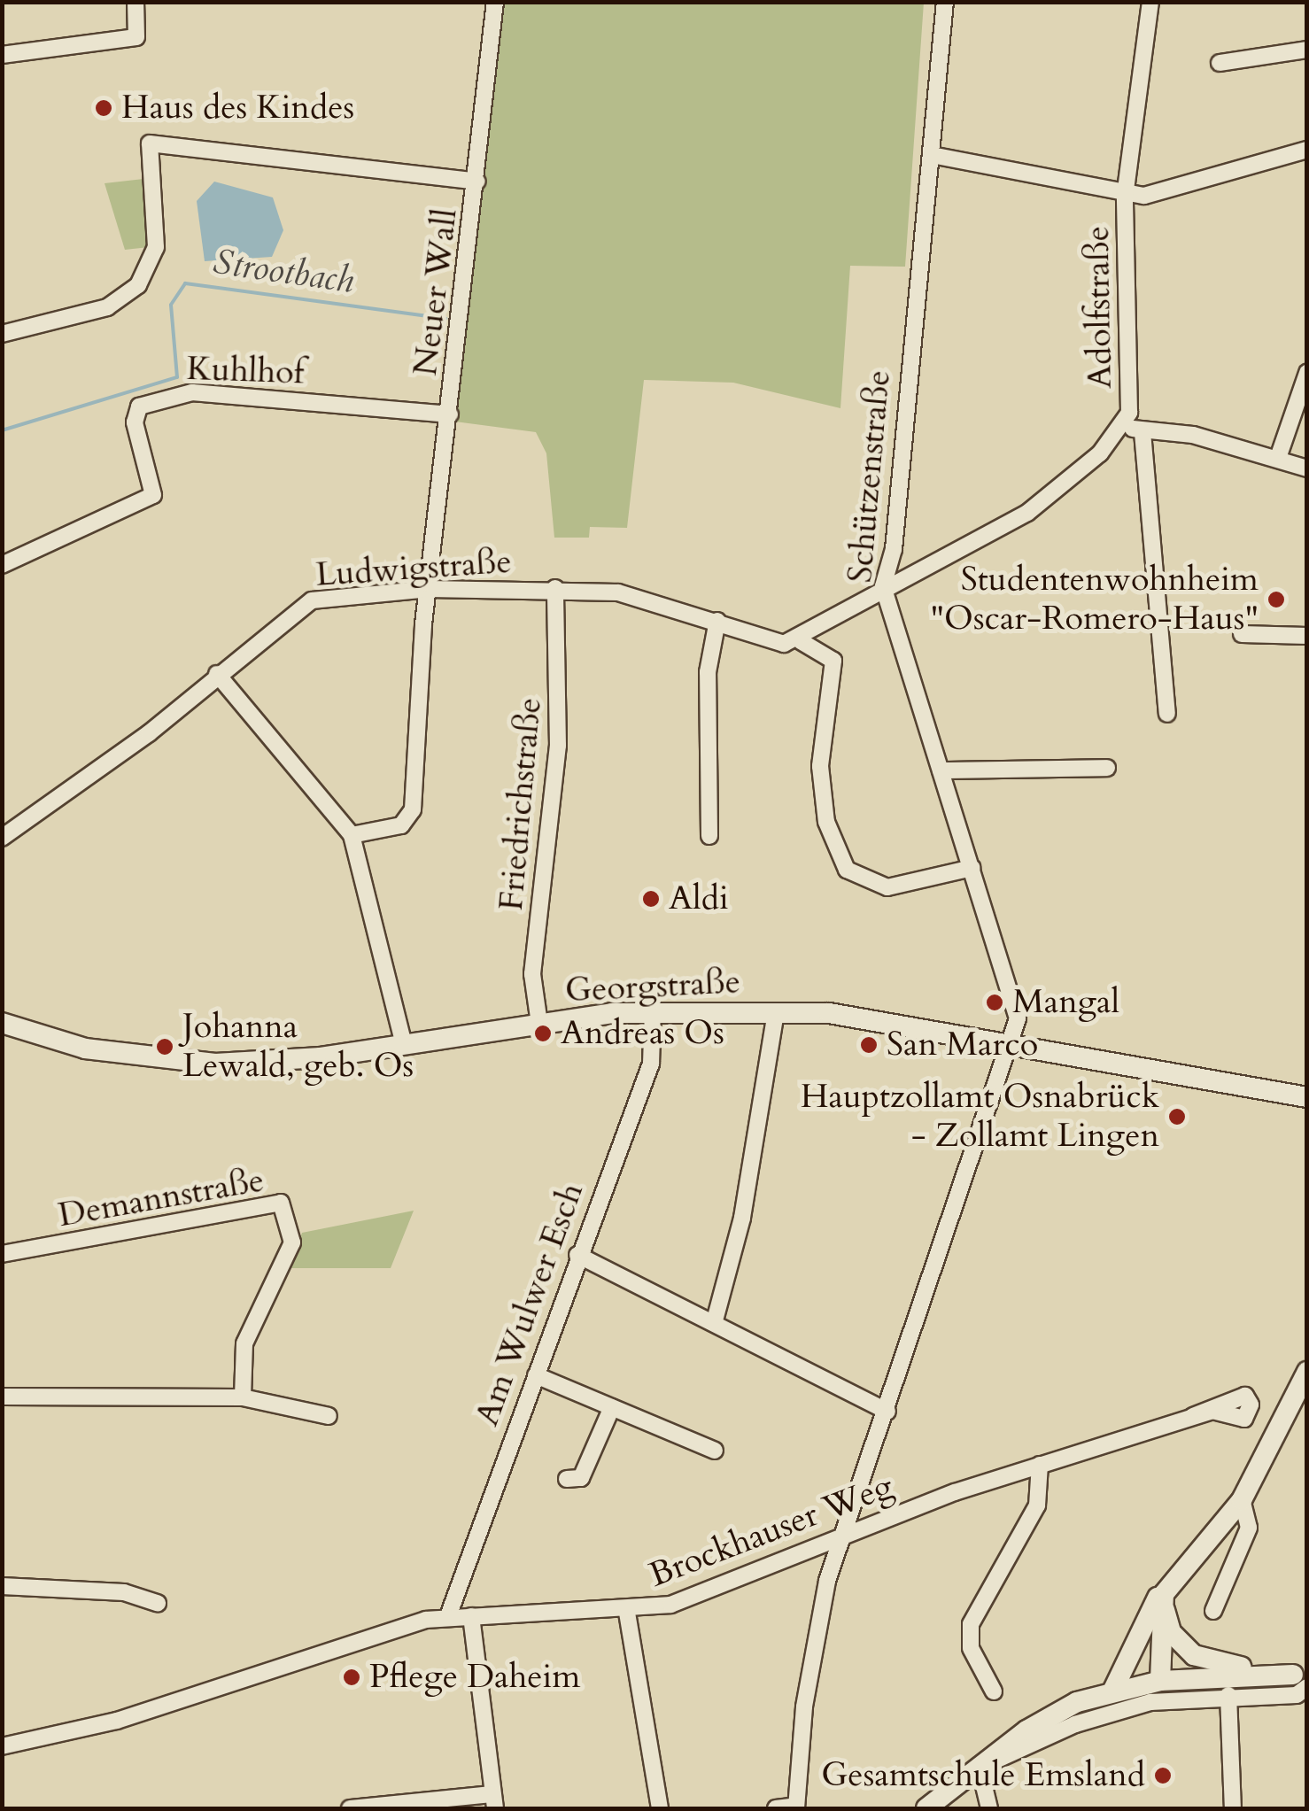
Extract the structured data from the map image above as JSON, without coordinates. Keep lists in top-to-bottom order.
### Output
{
  "streets": {
    "main road": ["Georgstraße"],
    "street": [
      "Neuer Wall",
      "Adolfstraße",
      "Kuhlhof",
      "Schützenstraße",
      "Ludwigstraße",
      "Friedrichstraße",
      "Demannstraße",
      "Am Wulwer Esch",
      "Brockhauser Weg"
    ]
  },
  "crossings": [
    ["Neuer Wall", "Kuhlhof"],
    ["Neuer Wall", "Ludwigstraße"],
    ["Adolfstraße", "Schützenstraße"],
    ["Schützenstraße", "Georgstraße"],
    ["Schützenstraße", "Brockhauser Weg"],
    ["Ludwigstraße", "Friedrichstraße"],
    ["Friedrichstraße", "Georgstraße"],
    ["Georgstraße", "Am Wulwer Esch"],
    ["Am Wulwer Esch", "Brockhauser Weg"]
  ],
  "water": ["Strootbach"],
  "places": [
    "Haus des Kindes",
    "Studentenwohnheim \"Oscar-Romero-Haus\"",
    "Aldi",
    "Mangal",
    "Andreas Os",
    "San Marco",
    "Johanna Lewald, geb. Os",
    "Hauptzollamt Osnabrück - Zollamt Lingen",
    "Pflege Daheim",
    "Gesamtschule Emsland"
  ]
}
